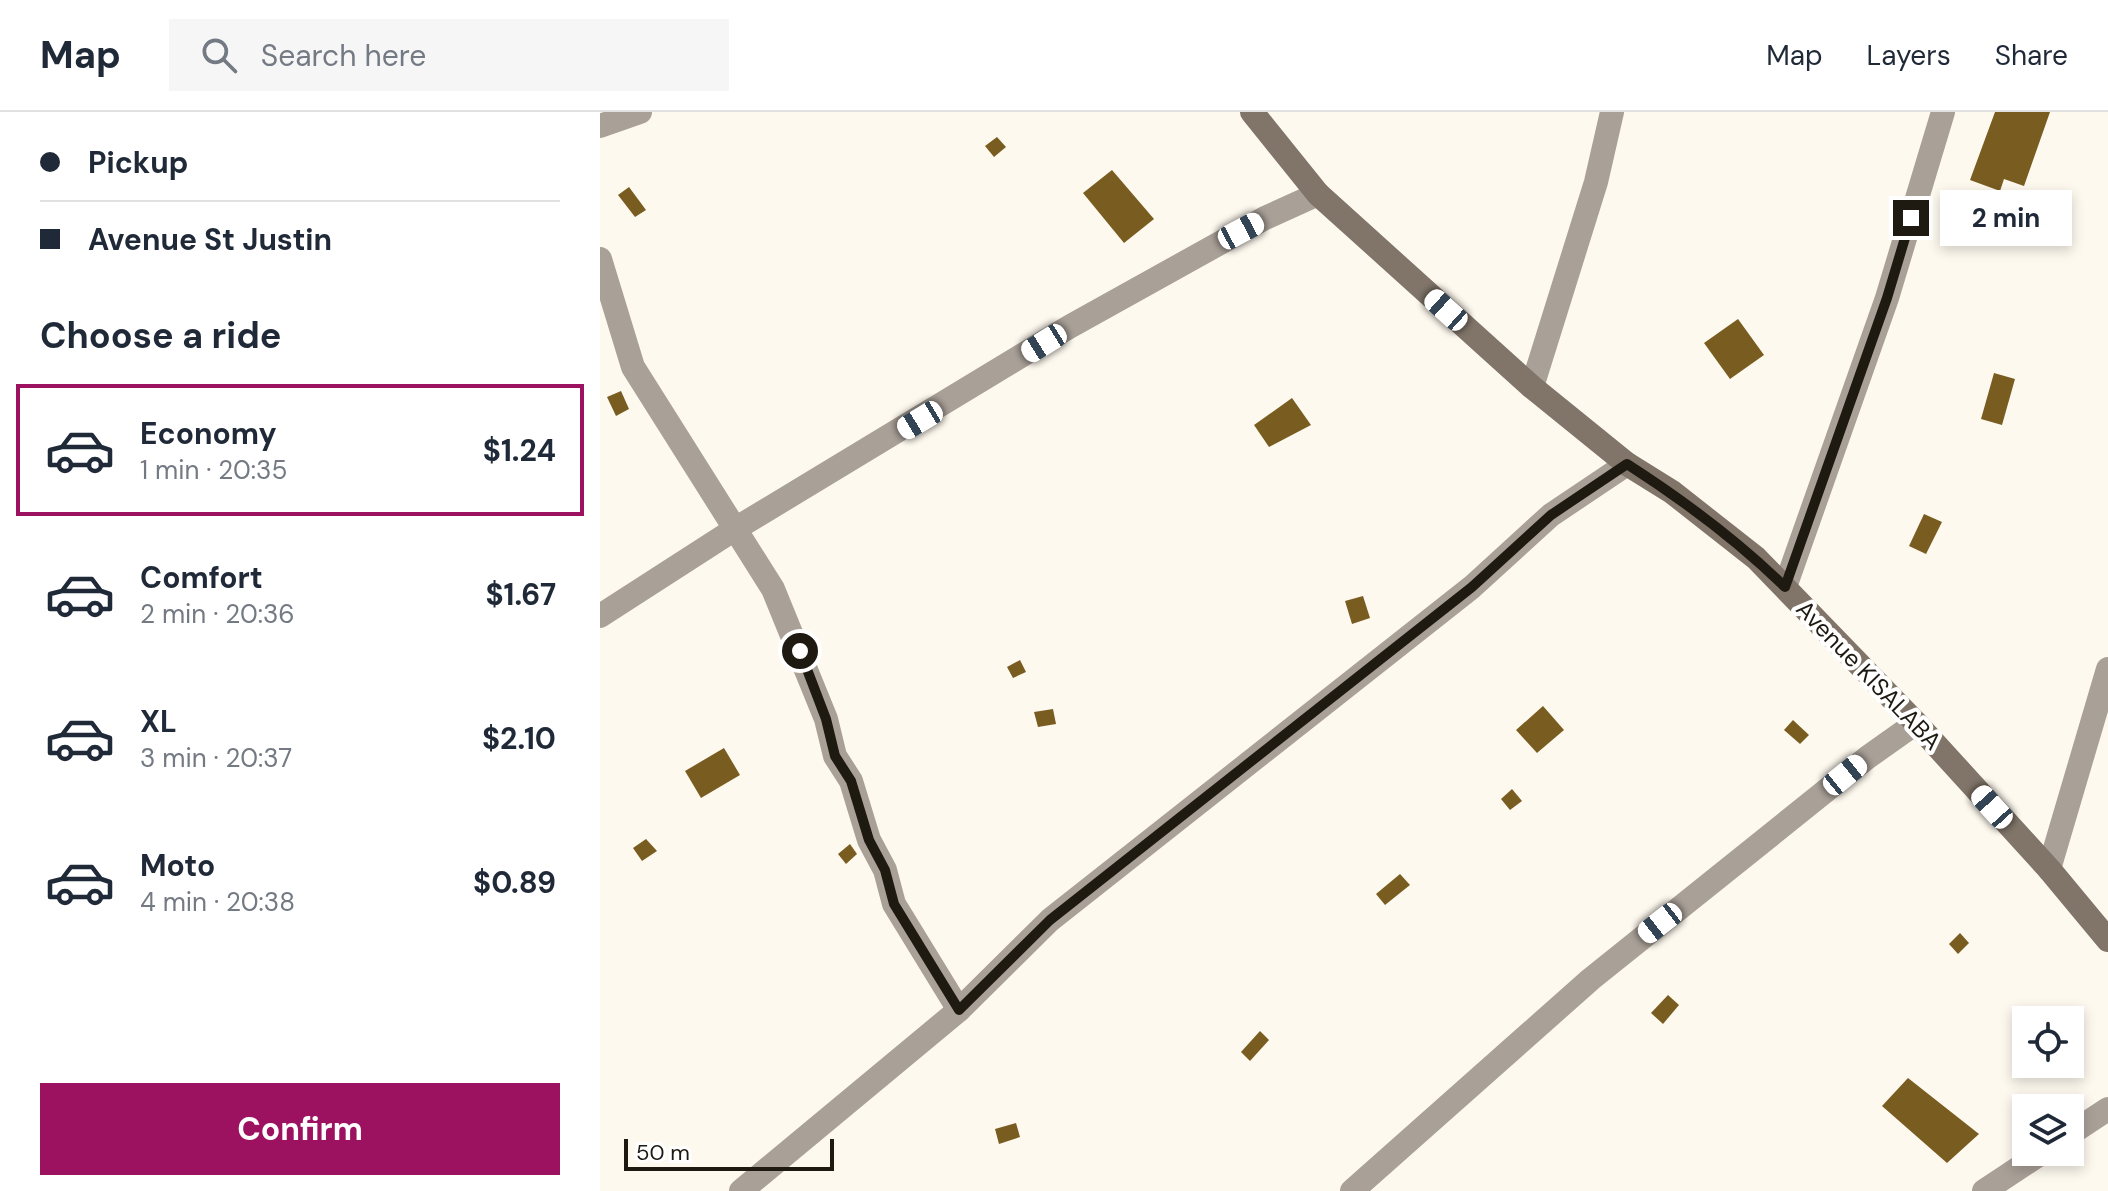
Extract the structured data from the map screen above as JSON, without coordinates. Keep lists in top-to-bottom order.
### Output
{
  "streets": {
    "street": ["Avenue KISALABA"]
  },
  "scale_bar": "50 m",
  "page": {
    "header": "Map",
    "search": "Search here",
    "nav": ["Map", "Layers", "Share"],
    "banner": ["Pickup", "Avenue St Justin"],
    "bubble": "2 min",
    "heading": "Choose a ride",
    "list": [
      {
        "name": "Economy",
        "note": "1 min · 20:35",
        "value": "$1.24"
      },
      {
        "name": "Comfort",
        "note": "2 min · 20:36",
        "value": "$1.67"
      },
      {
        "name": "XL",
        "note": "3 min · 20:37",
        "value": "$2.10"
      },
      {
        "name": "Moto",
        "note": "4 min · 20:38",
        "value": "$0.89"
      }
    ],
    "buttons": "Confirm",
    "scale": "50 m"
  }
}
